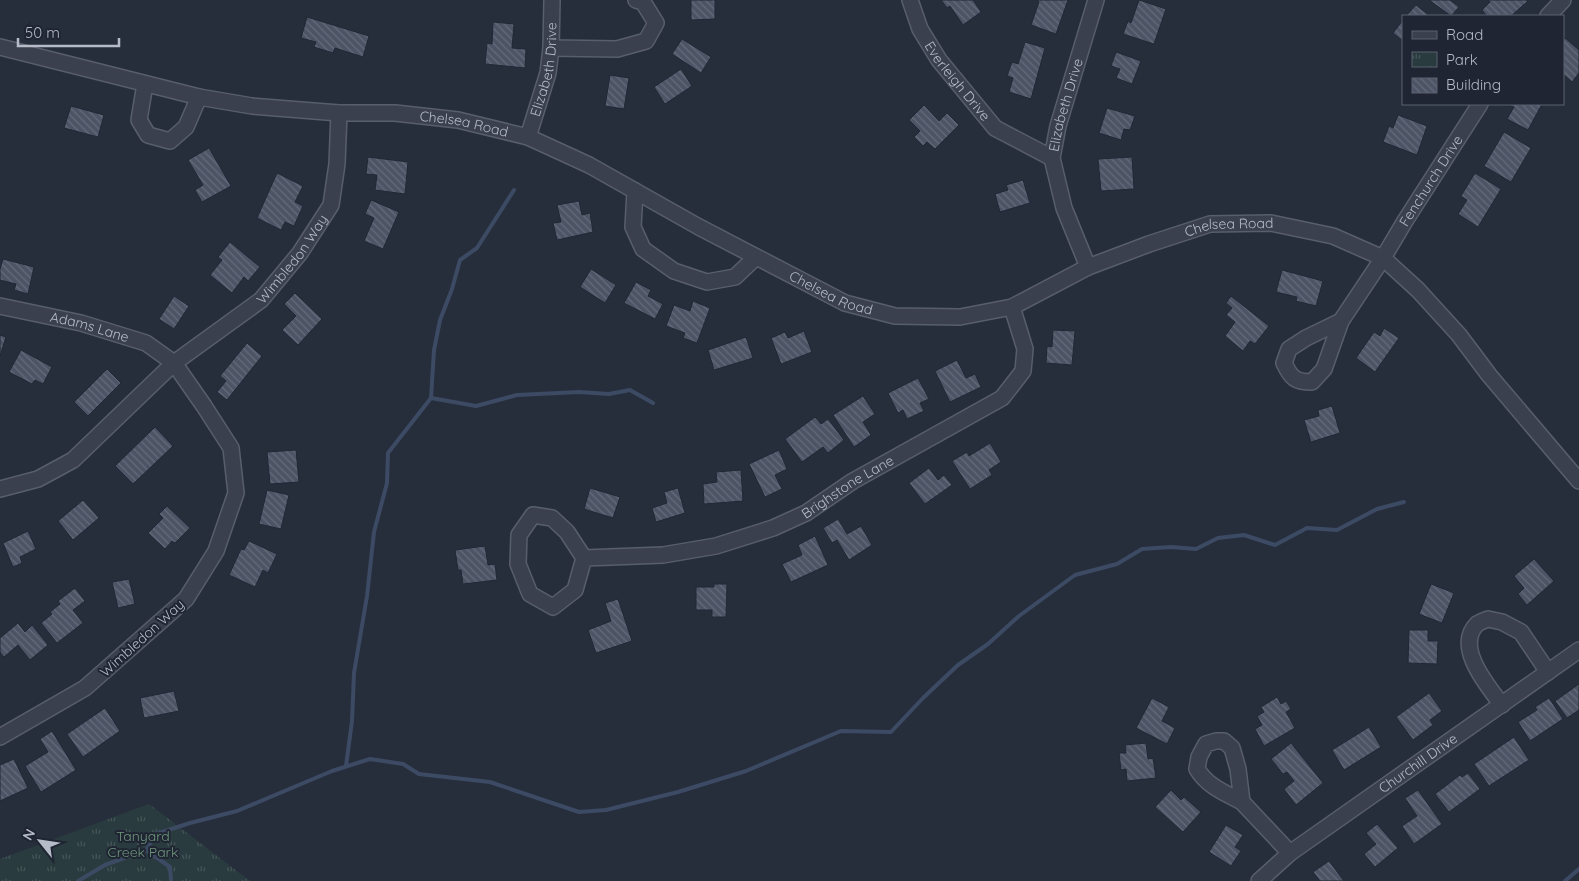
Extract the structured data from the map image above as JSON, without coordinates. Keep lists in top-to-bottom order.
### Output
{
  "streets": {
    "street": [
      "Elizabeth Drive",
      "Everleigh Drive",
      "Chelsea Road",
      "Fenchurch Drive",
      "Wimbledon Way",
      "Adams Lane",
      "Brighstone Lane",
      "Churchill Drive"
    ]
  },
  "crossings": [
    ["Elizabeth Drive", "Everleigh Drive"],
    ["Elizabeth Drive", "Chelsea Road"],
    ["Chelsea Road", "Fenchurch Drive"],
    ["Chelsea Road", "Wimbledon Way"],
    ["Chelsea Road", "Brighstone Lane"],
    ["Wimbledon Way", "Adams Lane"]
  ],
  "parks": ["Tanyard Creek Park"],
  "legend": ["Road", "Park", "Building"],
  "scale_bar": "50 m",
  "north": "top left"
}
